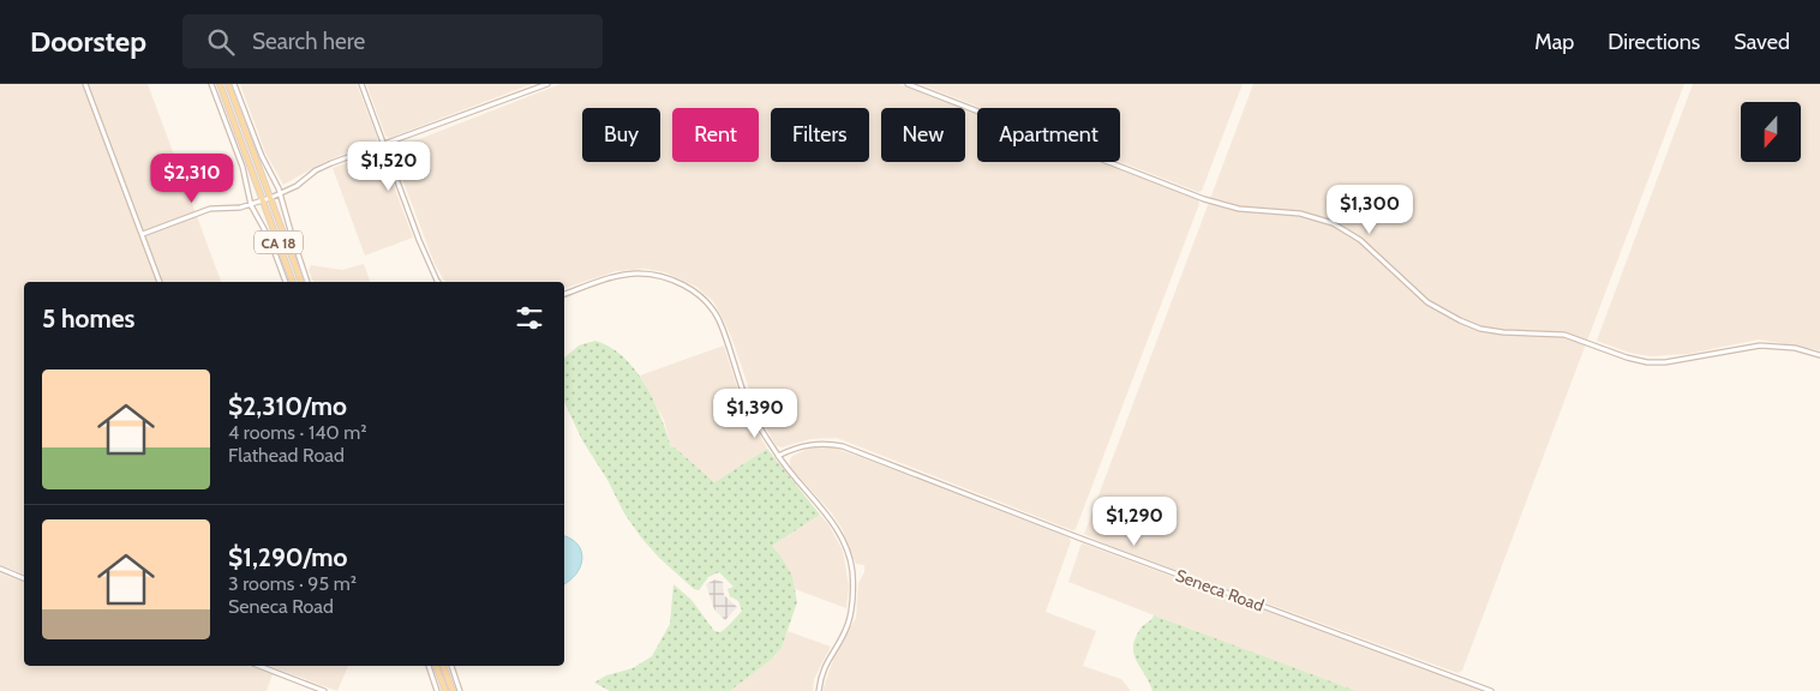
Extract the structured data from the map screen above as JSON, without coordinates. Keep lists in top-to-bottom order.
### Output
{
  "streets": {
    "main road": ["CA 18"],
    "street": ["Seneca Road"]
  },
  "north": "bottom",
  "page": {
    "header": "Doorstep",
    "search": "Search here",
    "nav": ["Map", "Directions", "Saved"],
    "chip": [
      "Buy",
      "Rent",
      "Filters",
      "New",
      "Apartment"
    ],
    "price": [
      "$1,520",
      "$2,310",
      "$1,300",
      "$1,390",
      "$1,290"
    ],
    "heading": "5 homes",
    "list": [
      {
        "name": "$2,310/mo",
        "note": "4 rooms · 140 m² · Flathead Road"
      },
      {
        "name": "$1,290/mo",
        "note": "3 rooms · 95 m² · Seneca Road"
      }
    ]
  }
}
